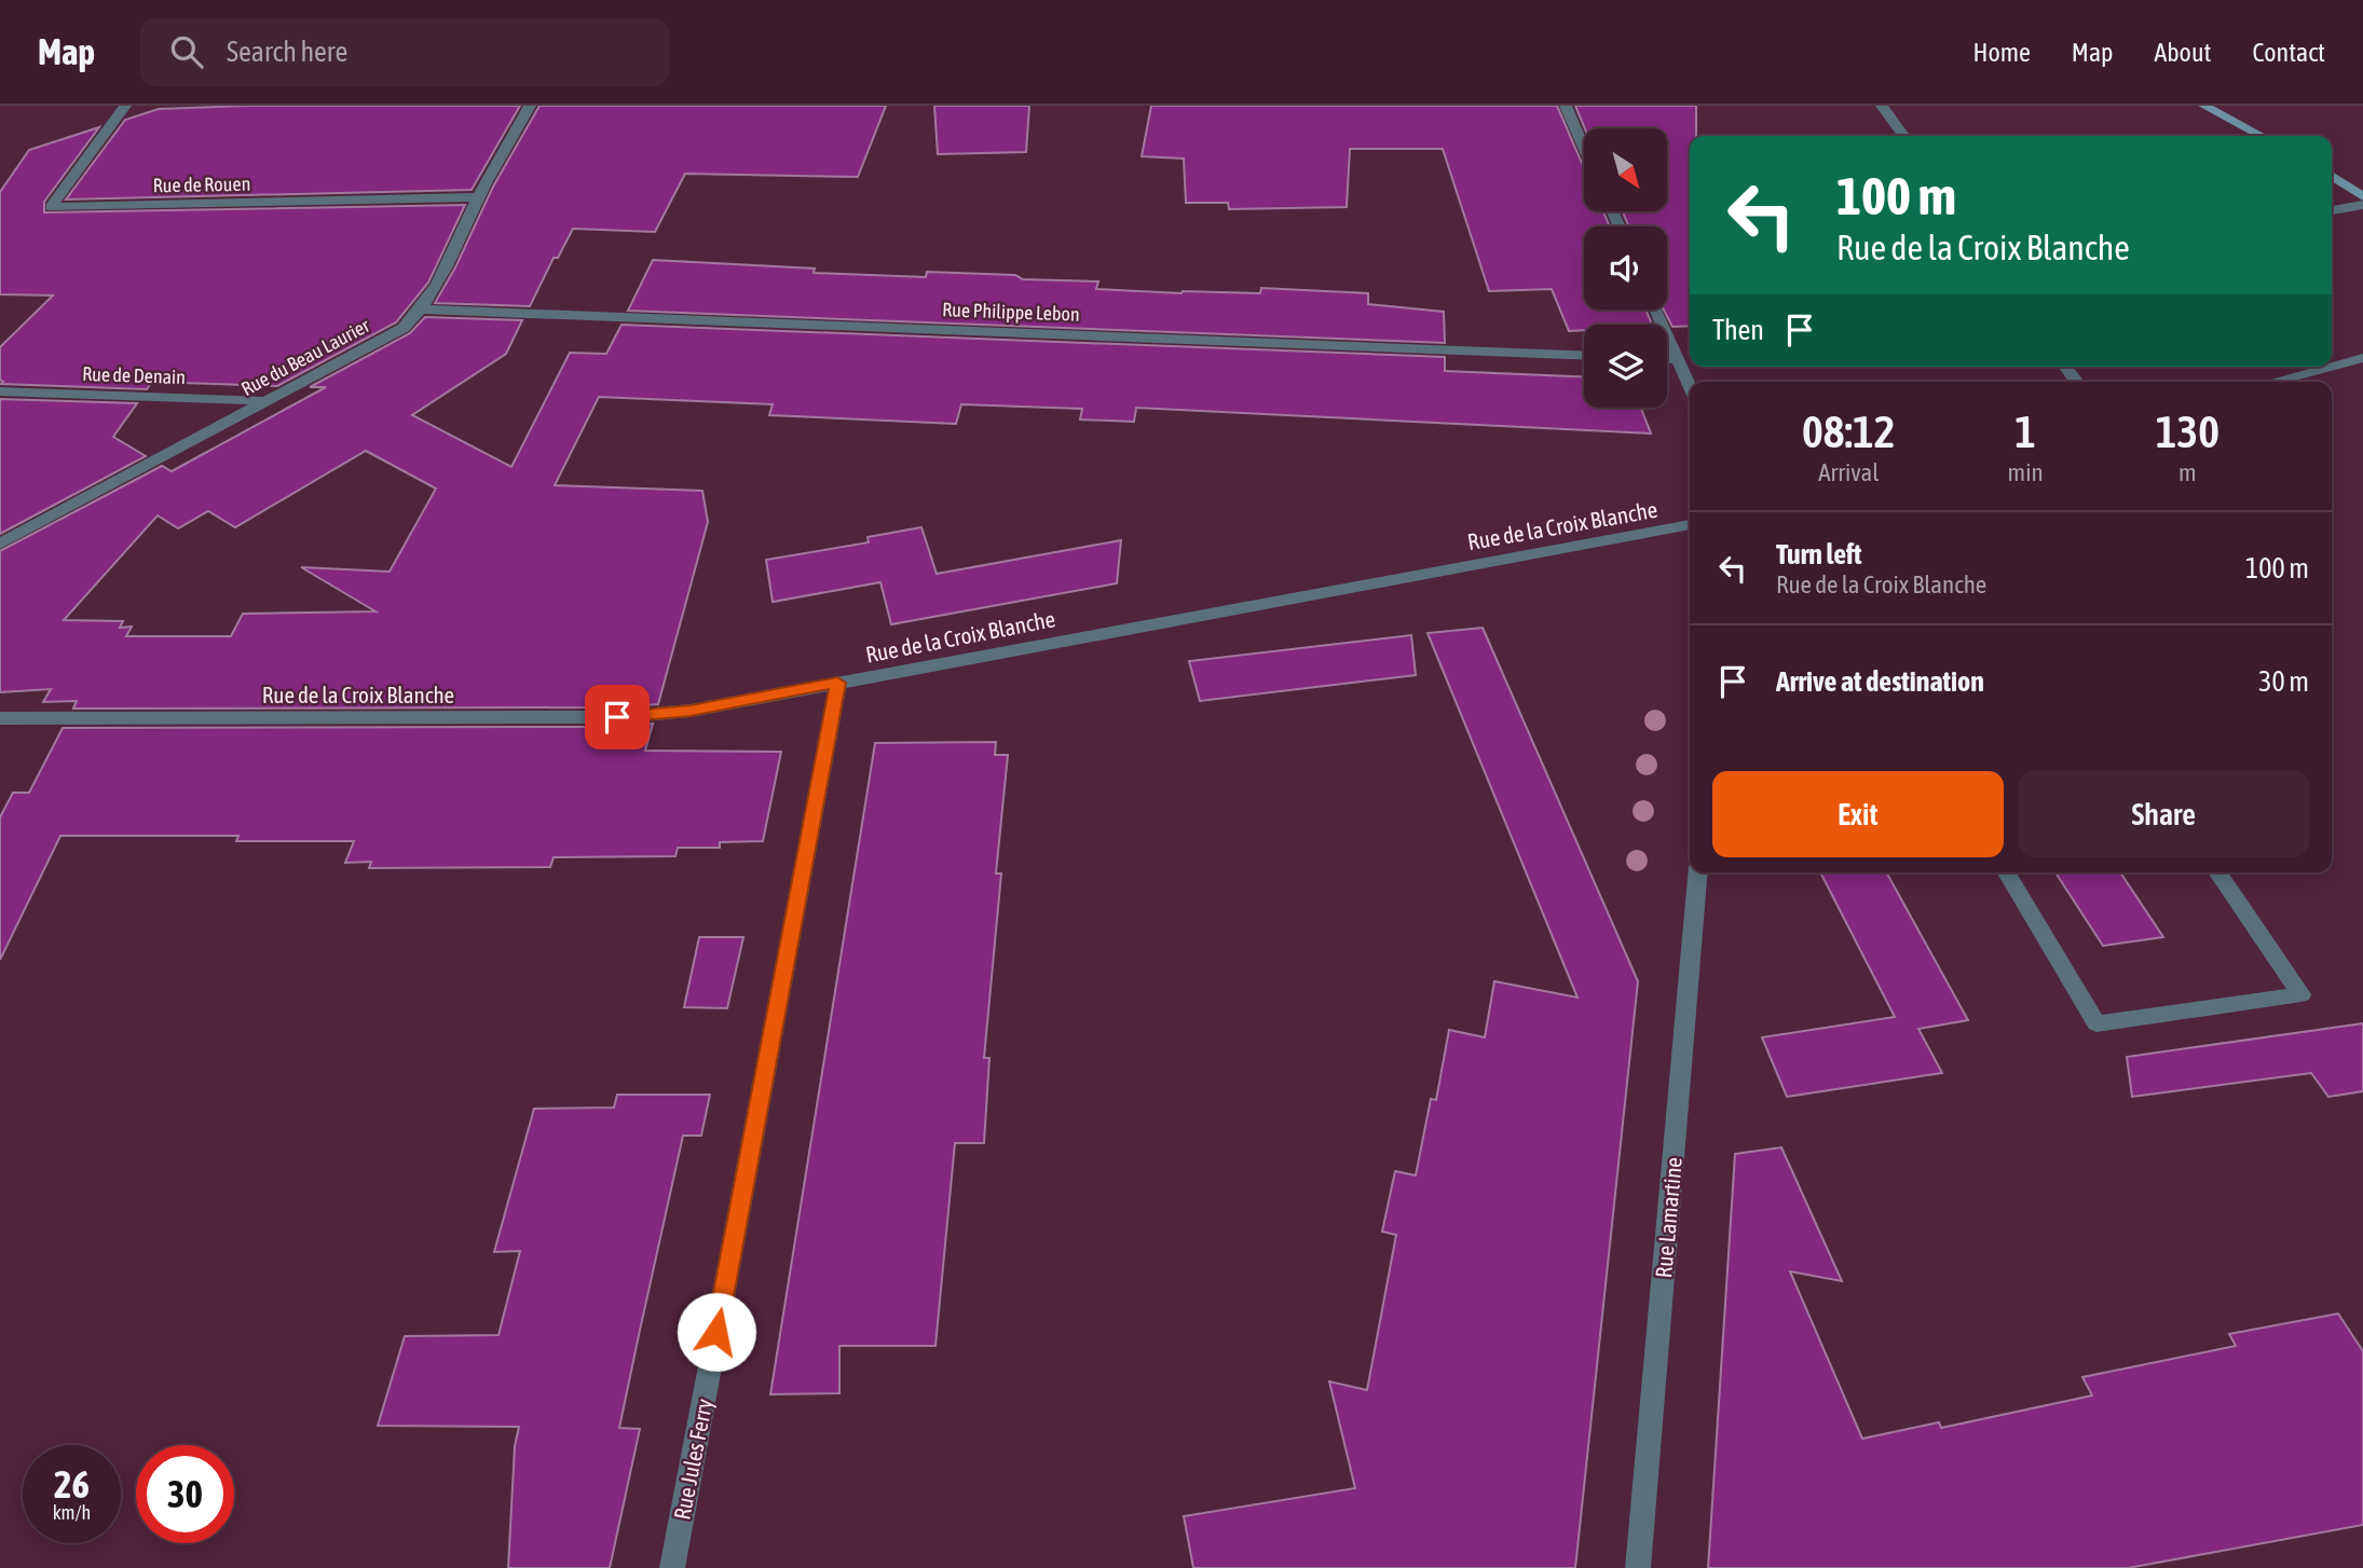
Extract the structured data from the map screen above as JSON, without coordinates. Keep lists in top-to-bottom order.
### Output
{
  "streets": {
    "street": [
      "Rue de Rouen",
      "Rue Philippe Lebon",
      "Rue du Beau Laurier",
      "Rue de Denain",
      "Rue de la Croix Blanche",
      "Rue Lamartine",
      "Rue Jules Ferry"
    ]
  },
  "crossings": [
    ["Rue de Rouen", "Rue du Beau Laurier"],
    ["Rue Philippe Lebon", "Rue du Beau Laurier"],
    ["Rue du Beau Laurier", "Rue de Denain"],
    ["Rue de la Croix Blanche", "Rue Jules Ferry"]
  ],
  "north": "bottom right",
  "page": {
    "header": "Map",
    "search": "Search here",
    "nav": [
      "Home",
      "Map",
      "About",
      "Contact"
    ],
    "turn": ["100 m", "Rue de la Croix Blanche"],
    "then": "Then",
    "eta": [
      "08:12",
      "Arrival",
      "1",
      "min",
      "130",
      "m"
    ],
    "list": [
      {
        "name": "Turn left",
        "note": "Rue de la Croix Blanche",
        "value": "100 m"
      },
      {
        "name": "Arrive at destination",
        "value": "30 m"
      }
    ],
    "buttons": ["Exit", "Share"],
    "speed": "26 km/h",
    "limit": "30"
  }
}
